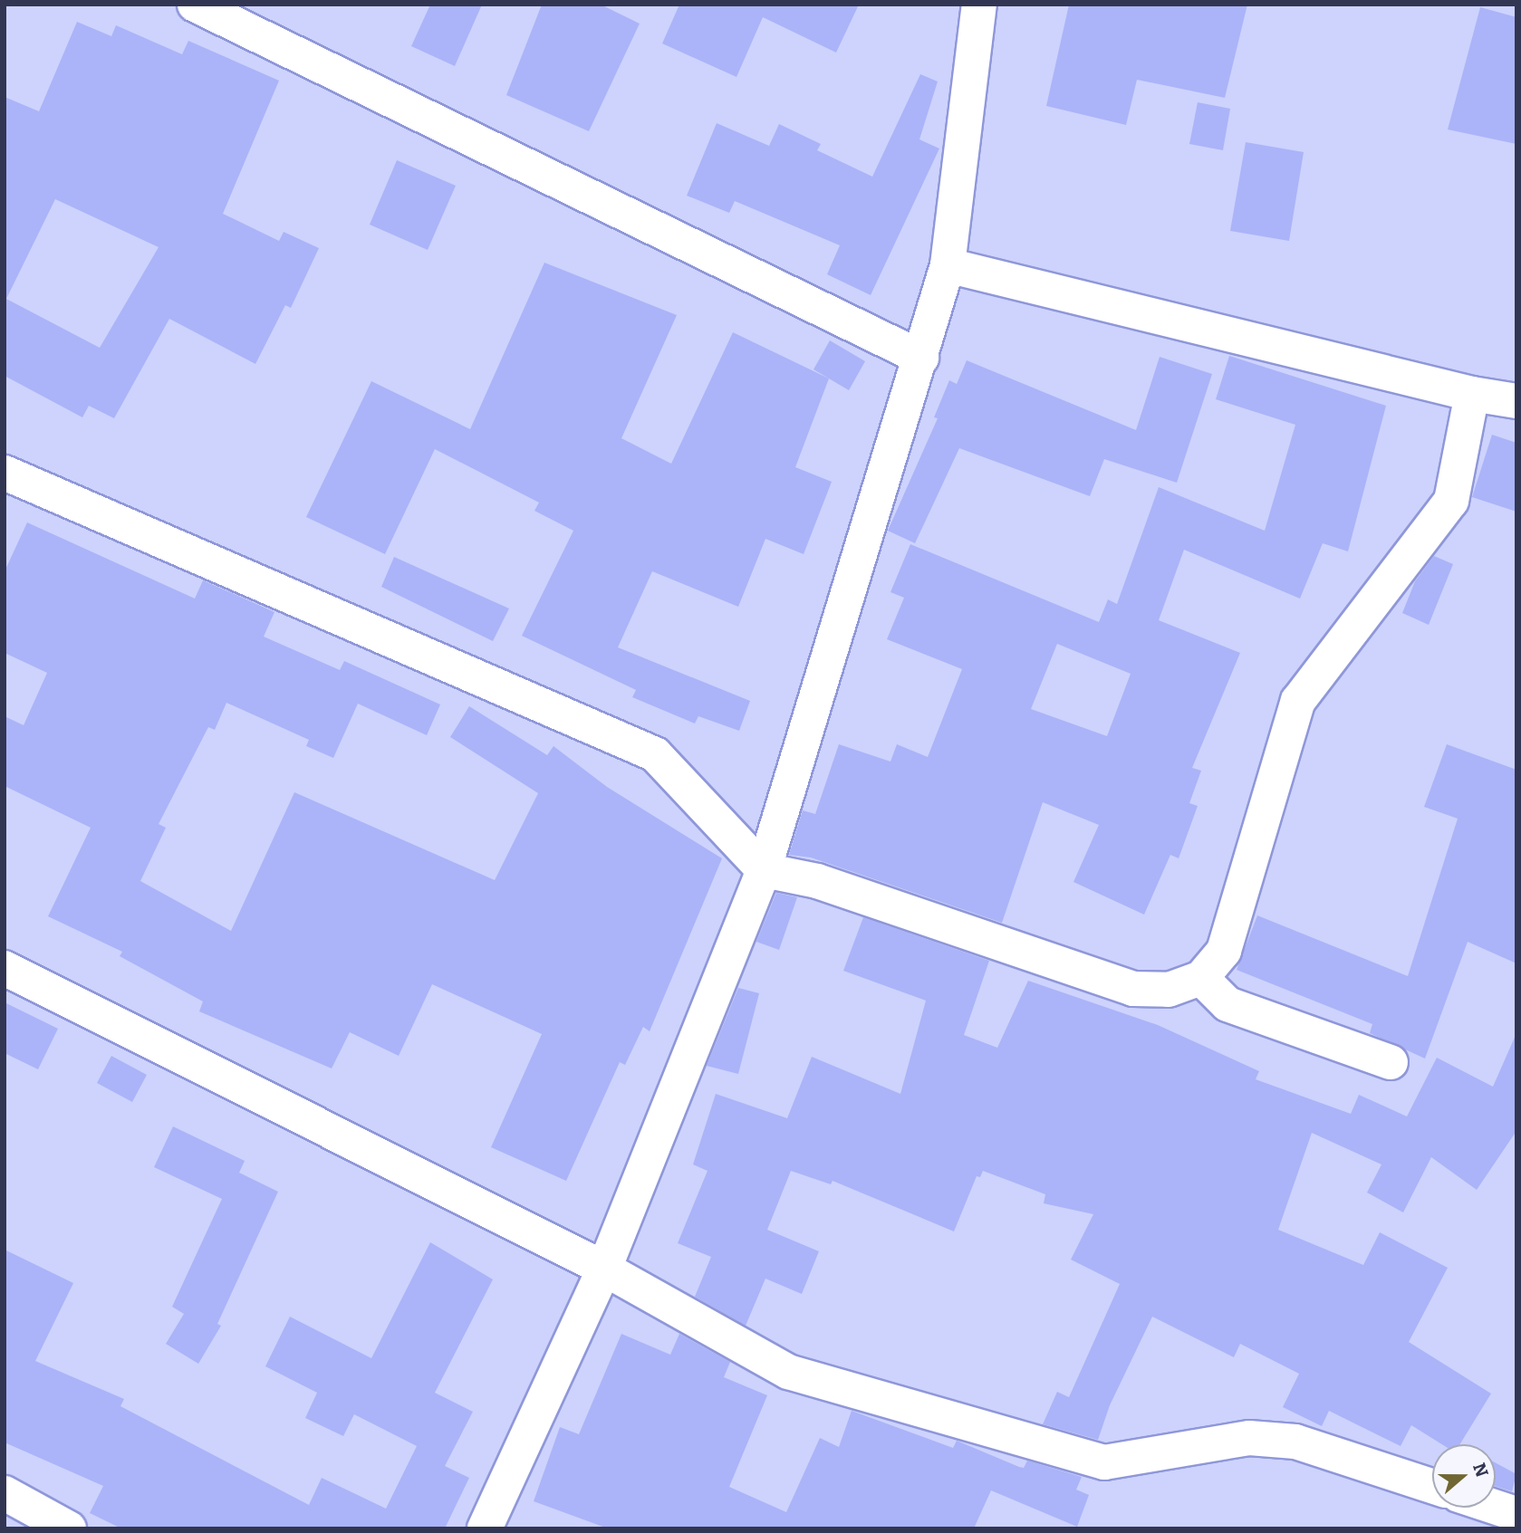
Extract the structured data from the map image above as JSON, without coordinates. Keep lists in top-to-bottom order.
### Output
{
  "north": "right"
}
